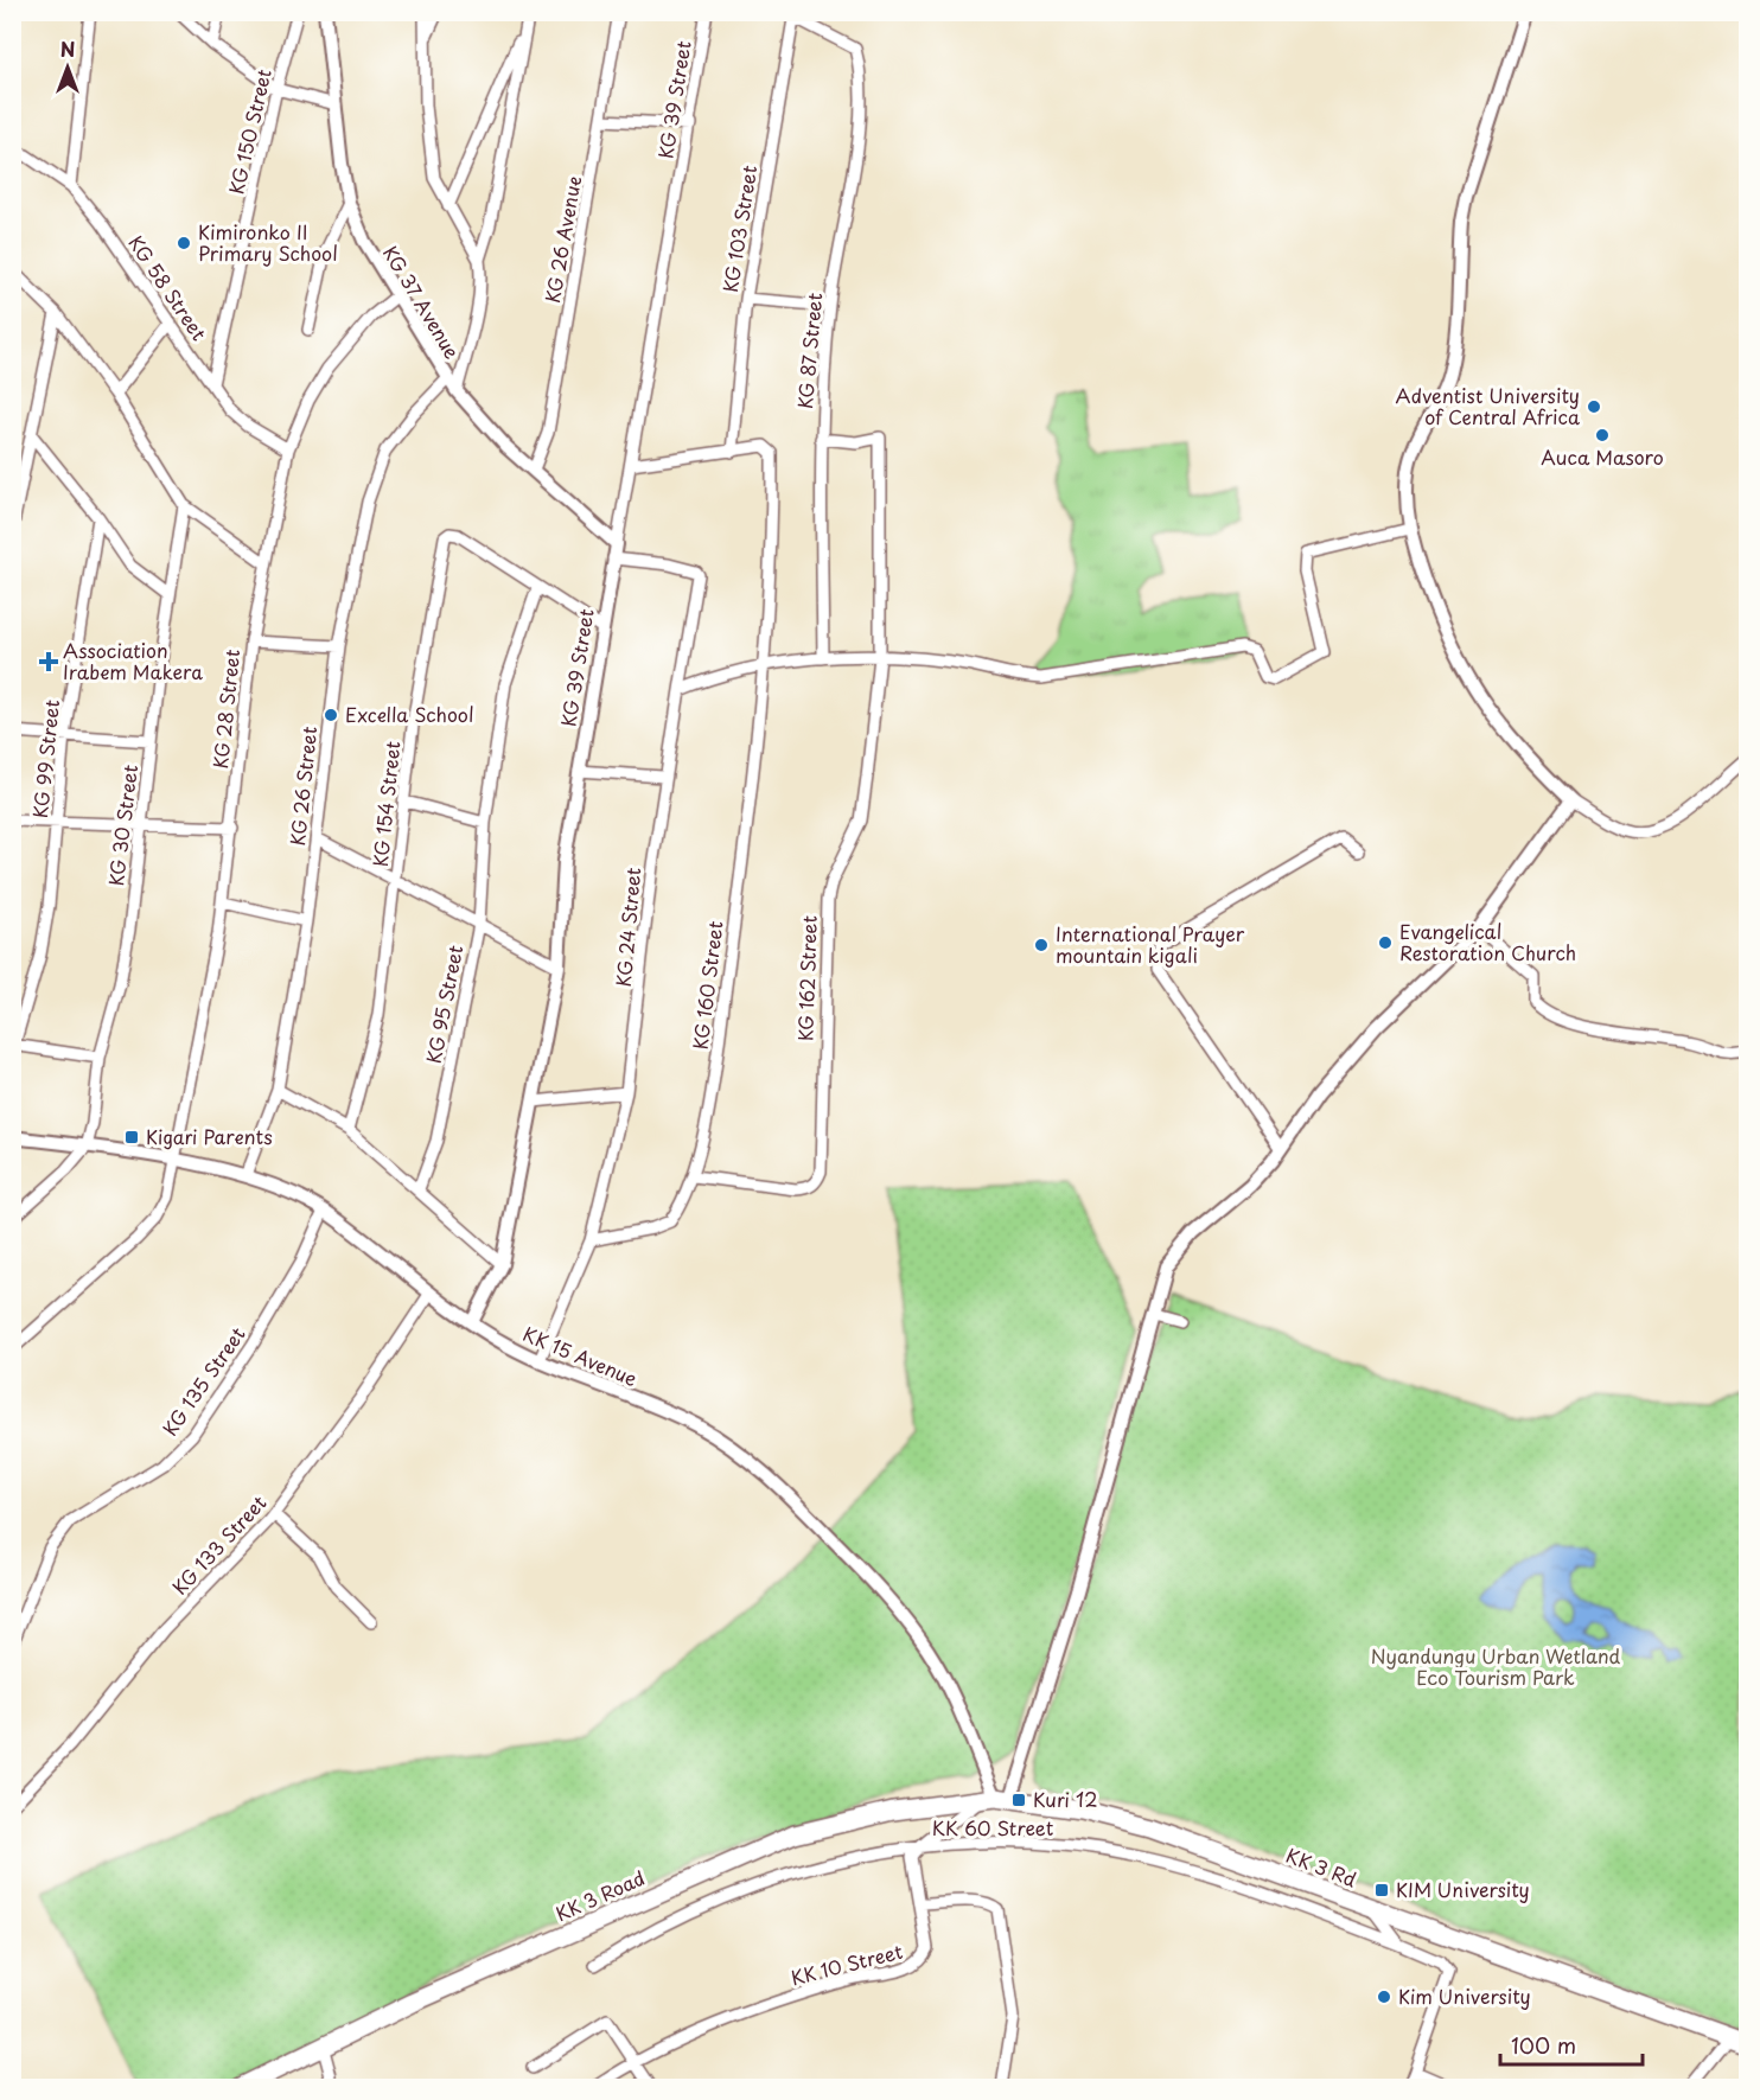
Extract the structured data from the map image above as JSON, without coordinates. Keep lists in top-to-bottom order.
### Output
{
  "streets": {
    "highway": ["KK 3 Rd", "KK 3 Road"],
    "street": [
      "KG 39 Street",
      "KG 150 Street",
      "KG 103 Street",
      "KG 26 Avenue",
      "KG 58 Street",
      "KG 37 Avenue",
      "KG 87 Street",
      "KG 28 Street",
      "KG 99 Street",
      "KG 26 Street",
      "KG 154 Street",
      "KG 30 Street",
      "KG 24 Street",
      "KG 162 Street",
      "KG 160 Street",
      "KG 95 Street",
      "KK 15 Avenue",
      "KG 135 Street",
      "KG 133 Street",
      "KK 60 Street",
      "KK 10 Street"
    ]
  },
  "crossings": [
    ["KG 39 Street", "KG 37 Avenue"],
    ["KG 39 Street", "KG 154 Street"],
    ["KG 39 Street", "KG 24 Street"],
    ["KG 39 Street", "KK 15 Avenue"],
    ["KG 150 Street", "KG 58 Street"],
    ["KG 103 Street", "KG 87 Street"],
    ["KG 103 Street", "KG 160 Street"],
    ["KG 26 Avenue", "KG 37 Avenue"],
    ["KG 58 Street", "KG 28 Street"],
    ["KG 37 Avenue", "KG 28 Street"],
    ["KG 37 Avenue", "KG 26 Street"],
    ["KG 28 Street", "KK 15 Avenue"],
    ["KG 26 Street", "KK 15 Avenue"],
    ["KG 154 Street", "KG 95 Street"],
    ["KG 30 Street", "KK 15 Avenue"],
    ["KG 24 Street", "KG 160 Street"],
    ["KG 24 Street", "KK 15 Avenue"],
    ["KG 162 Street", "KG 160 Street"],
    ["KK 15 Avenue", "KG 135 Street"],
    ["KK 15 Avenue", "KG 133 Street"],
    ["KK 15 Avenue", "KK 3 Rd"],
    ["KK 15 Avenue", "KK 3 Road"],
    ["KK 60 Street", "KK 10 Street"],
    ["KK 3 Rd", "KK 3 Road"]
  ],
  "parks": ["Nyandungu Urban Wetland Eco Tourism Park"],
  "places": {
    "other": [
      "Kimironko II Primary School",
      "Adventist University of Central Africa",
      "Auca Masoro",
      "Excella School",
      "Evangelical Restoration Church",
      "International Prayer mountain kigali",
      "Kim University"
    ],
    "health": ["Association Irabem Makera"],
    "transit": ["Kigari Parents", "Kuri 12", "KIM University"]
  },
  "scale_bar": "100 m",
  "north": "top"
}
